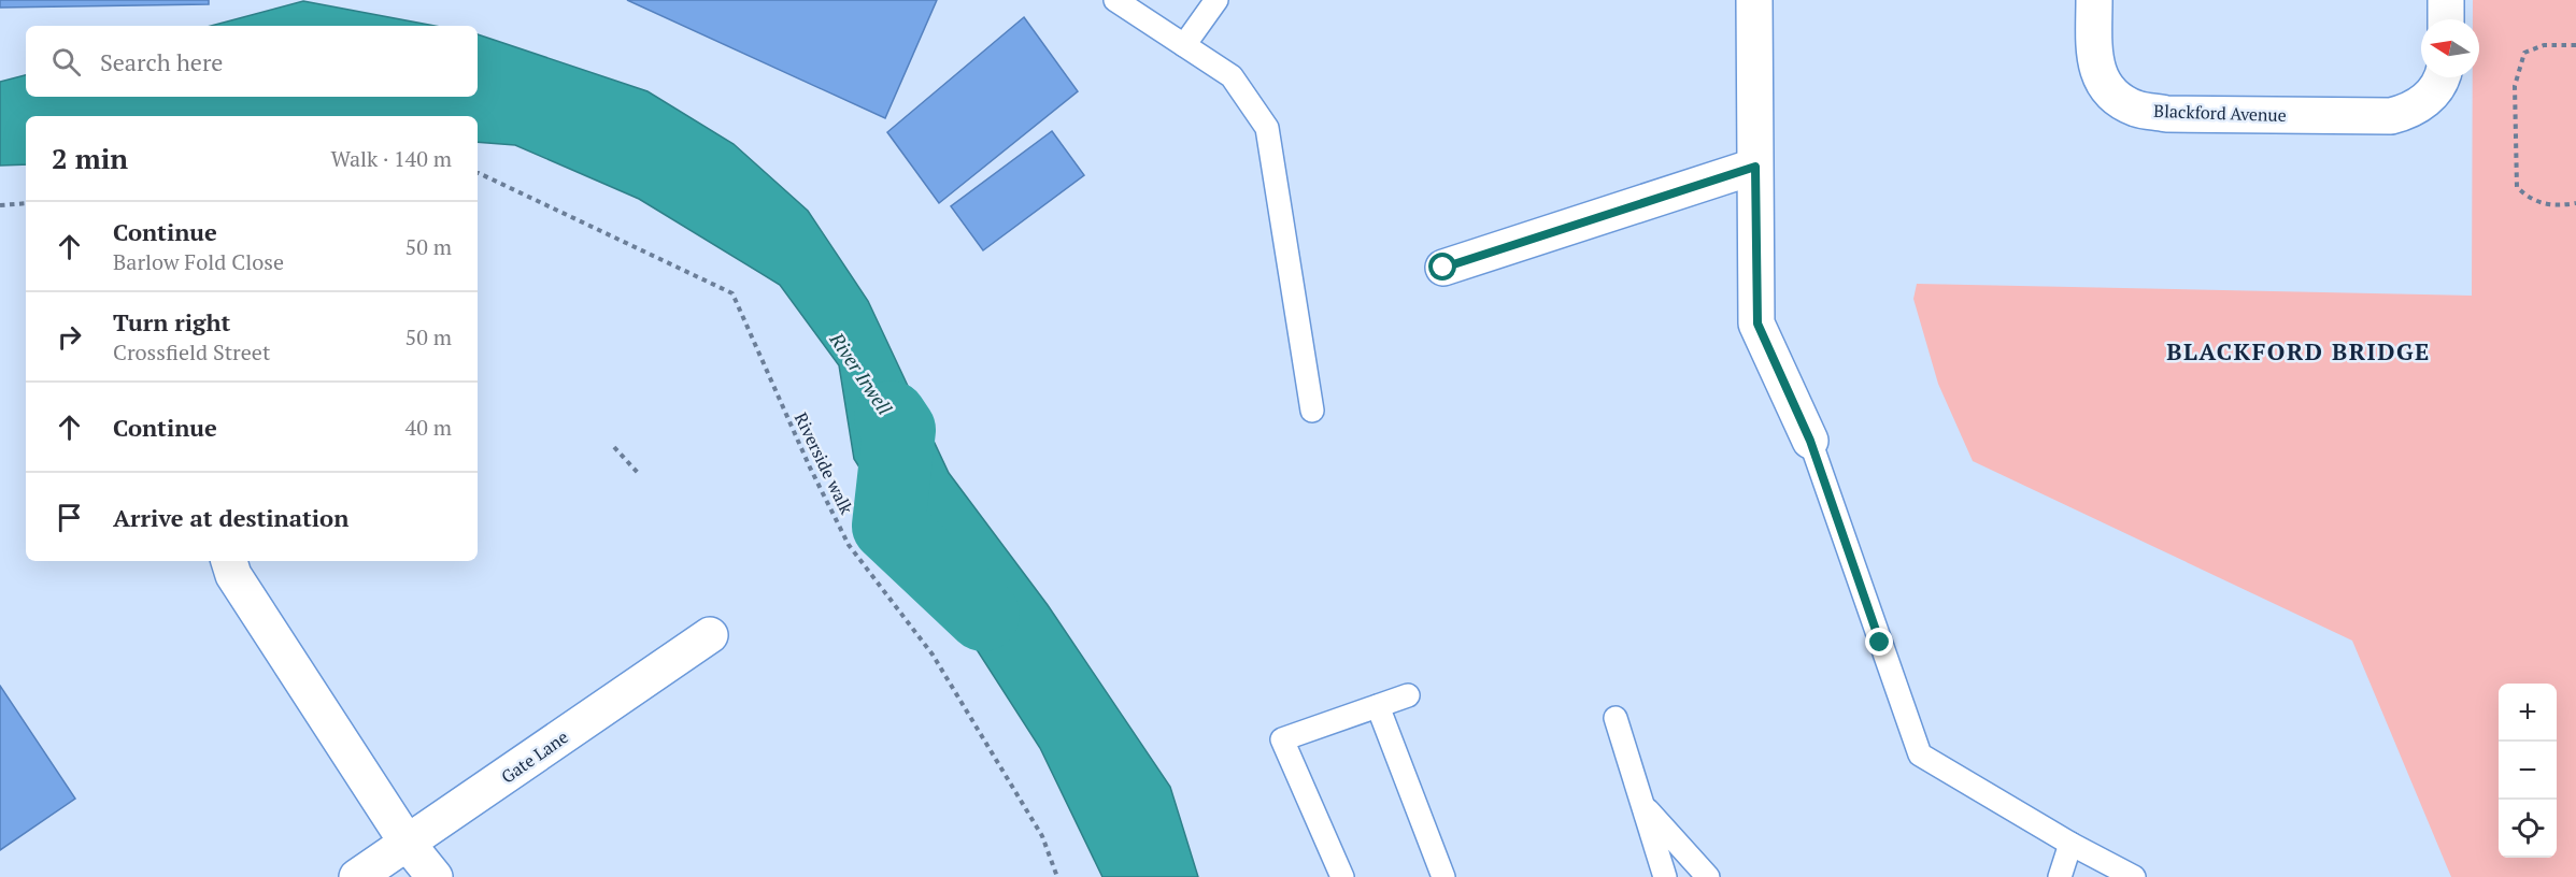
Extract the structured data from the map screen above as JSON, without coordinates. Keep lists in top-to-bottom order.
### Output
{
  "streets": {
    "street": ["Blackford Avenue", "Gate Lane"],
    "path": ["Riverside walk"]
  },
  "districts": ["BLACKFORD BRIDGE"],
  "water": ["River Irwell"],
  "north": "left",
  "page": {
    "search": "Search here",
    "heading": ["2 min", "Walk · 140 m"],
    "list": [
      ["Continue", "Barlow Fold Close", "50 m"],
      ["Turn right", "Crossfield Street", "50 m"],
      ["Continue", "40 m"],
      "Arrive at destination"
    ],
    "map_buttons": ["+", "−"]
  }
}
